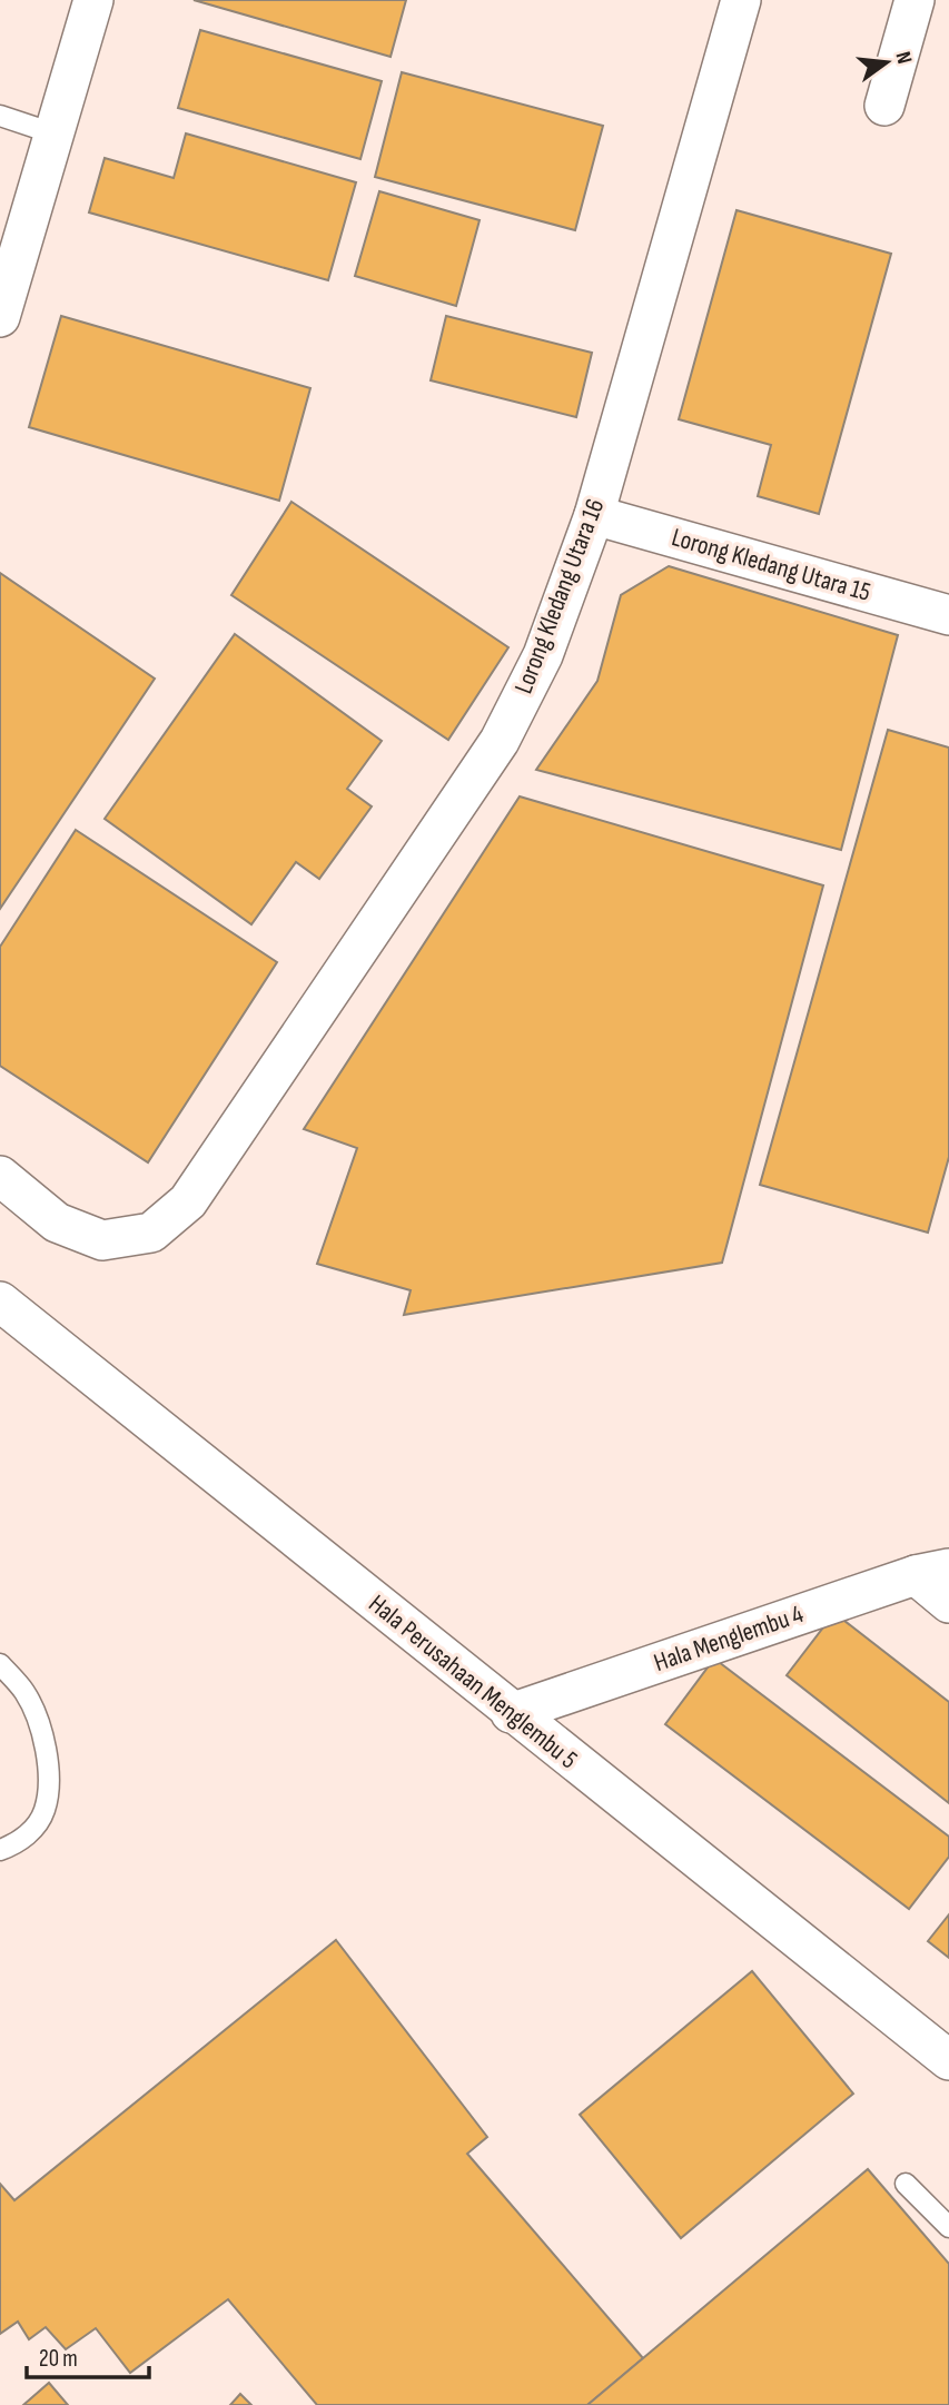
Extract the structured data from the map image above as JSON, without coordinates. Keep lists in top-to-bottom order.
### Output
{
  "streets": {
    "street": [
      "Lorong Kledang Utara 15",
      "Lorong Kledang Utara 16",
      "Hala Menglembu 4",
      "Hala Perusahaan Menglembu 5"
    ]
  },
  "crossings": [
    ["Lorong Kledang Utara 15", "Lorong Kledang Utara 16"],
    ["Hala Menglembu 4", "Hala Perusahaan Menglembu 5"]
  ],
  "scale_bar": "20 m",
  "north": "right"
}
